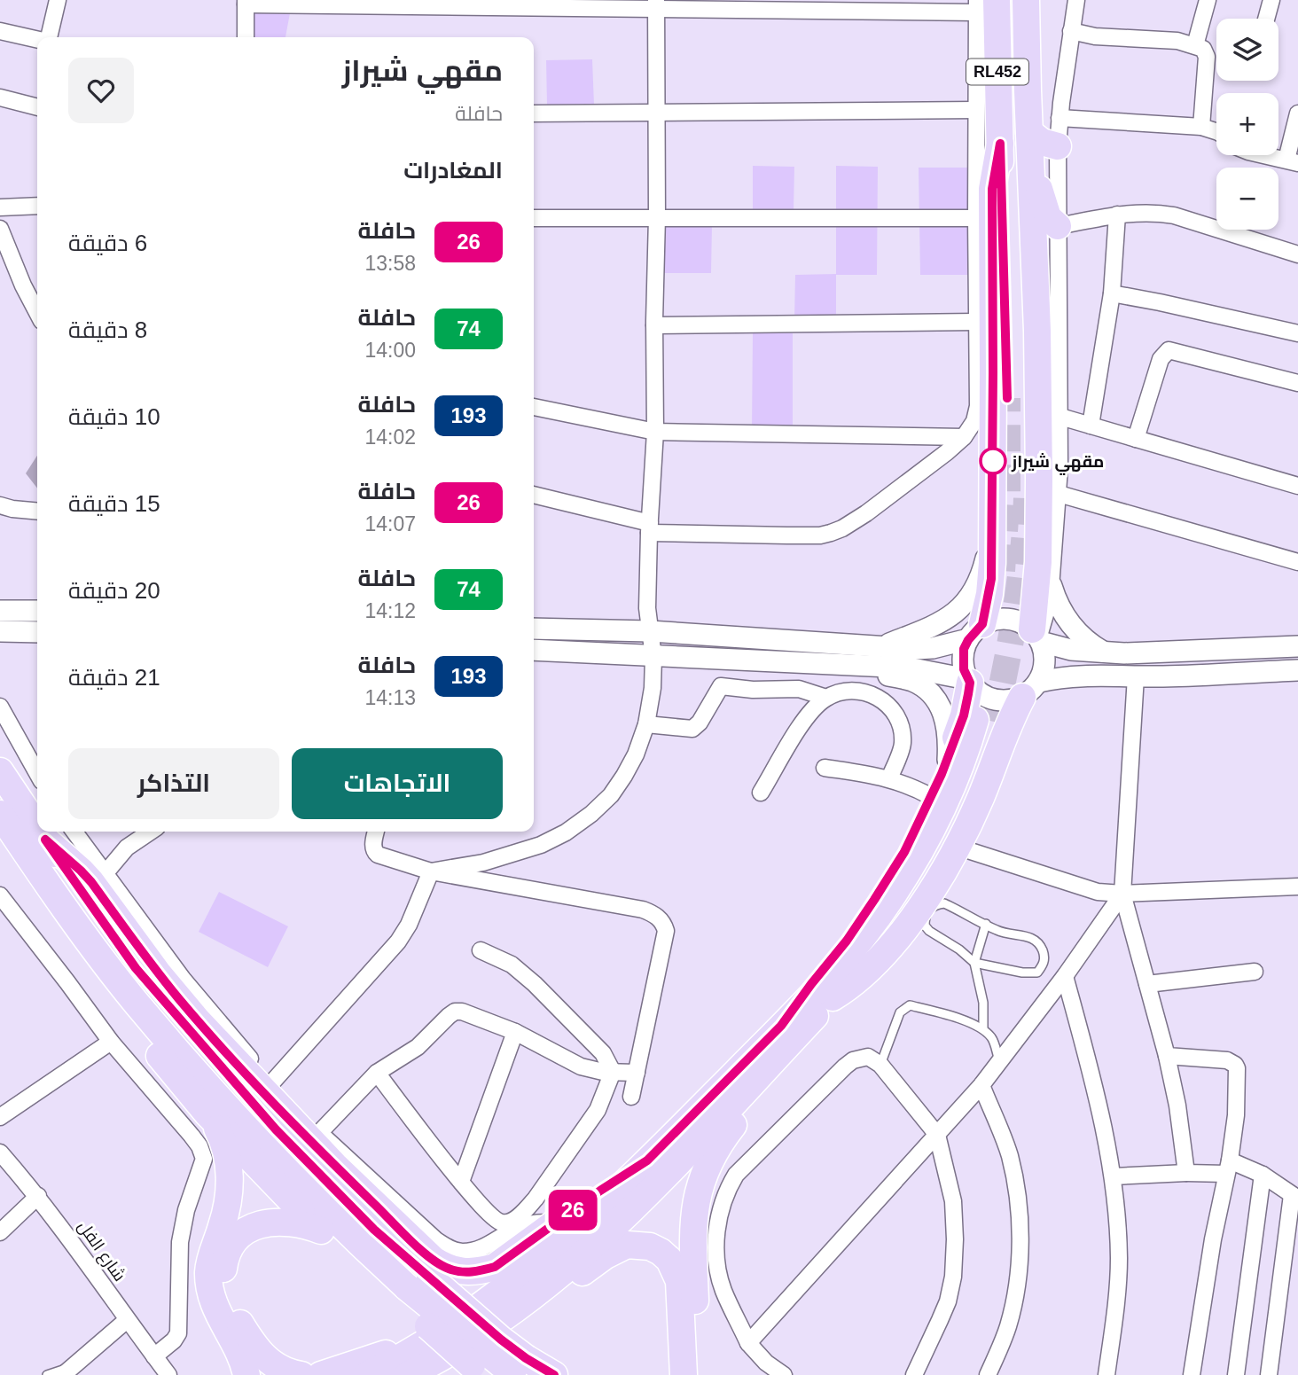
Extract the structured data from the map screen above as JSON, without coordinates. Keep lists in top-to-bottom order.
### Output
{
  "streets": {
    "highway": ["RL452"],
    "street": ["شارع الفل"]
  },
  "places": ["مقهي شيراز"],
  "lines": ["bus line 26"],
  "page": {
    "on_map": "26",
    "map_buttons": ["+", "−"],
    "heading": [
      ["مقهي شيراز", "حافلة"],
      "المغادرات"
    ],
    "list": [
      {
        "mark": "26",
        "name": "حافلة",
        "note": "13:58",
        "value": "6 دقيقة"
      },
      {
        "mark": "74",
        "name": "حافلة",
        "note": "14:00",
        "value": "8 دقيقة"
      },
      {
        "mark": "193",
        "name": "حافلة",
        "note": "14:02",
        "value": "10 دقيقة"
      },
      {
        "mark": "26",
        "name": "حافلة",
        "note": "14:07",
        "value": "15 دقيقة"
      },
      {
        "mark": "74",
        "name": "حافلة",
        "note": "14:12",
        "value": "20 دقيقة"
      },
      {
        "mark": "193",
        "name": "حافلة",
        "note": "14:13",
        "value": "21 دقيقة"
      }
    ],
    "buttons": ["الاتجاهات", "التذاكر"]
  }
}
